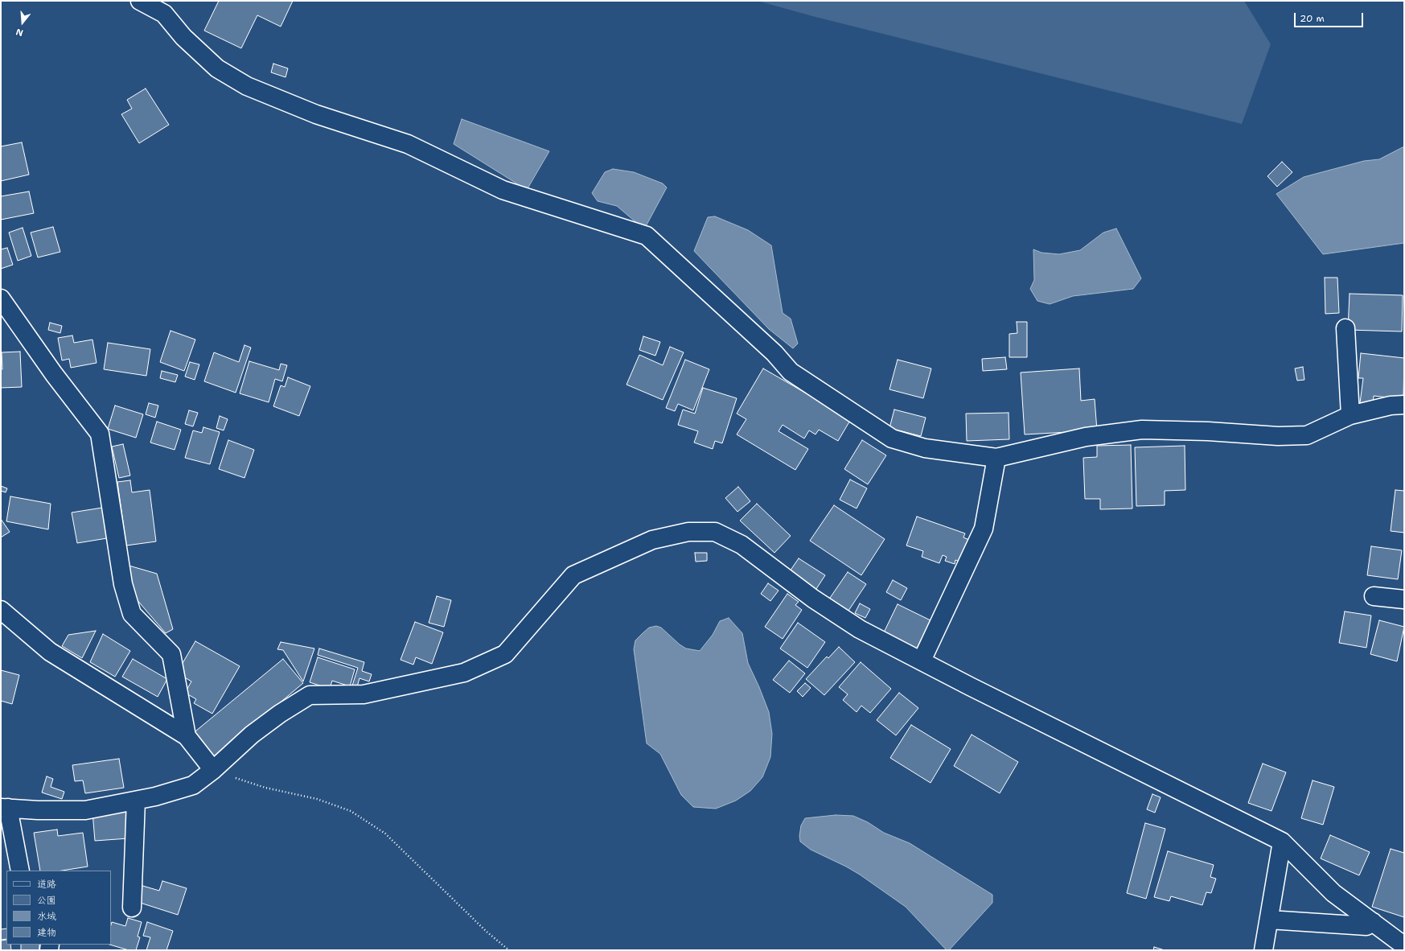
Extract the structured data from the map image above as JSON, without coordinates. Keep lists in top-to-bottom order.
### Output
{
  "legend": [
    "道路",
    "公園",
    "水域",
    "建物"
  ],
  "scale_bar": "20 m",
  "north": "bottom"
}
